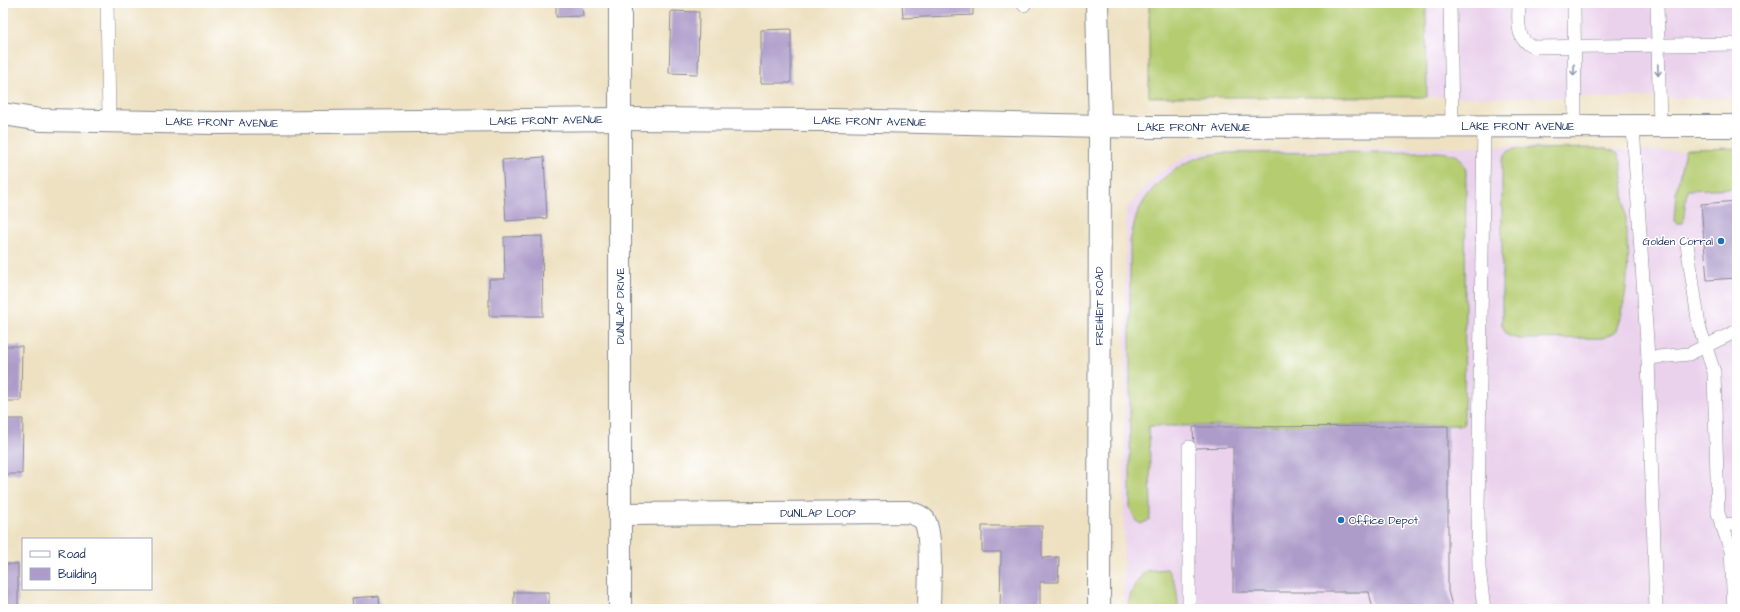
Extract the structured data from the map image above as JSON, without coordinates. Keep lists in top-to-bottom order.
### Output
{
  "streets": {
    "street": [
      "LAKE FRONT AVENUE",
      "DUNLAP DRIVE",
      "FREIHEIT ROAD",
      "DUNLAP LOOP"
    ]
  },
  "crossings": [
    ["LAKE FRONT AVENUE", "DUNLAP DRIVE"],
    ["LAKE FRONT AVENUE", "FREIHEIT ROAD"],
    ["DUNLAP DRIVE", "DUNLAP LOOP"]
  ],
  "places": ["Golden Corral", "Office Depot"],
  "legend": ["Road", "Building"]
}
